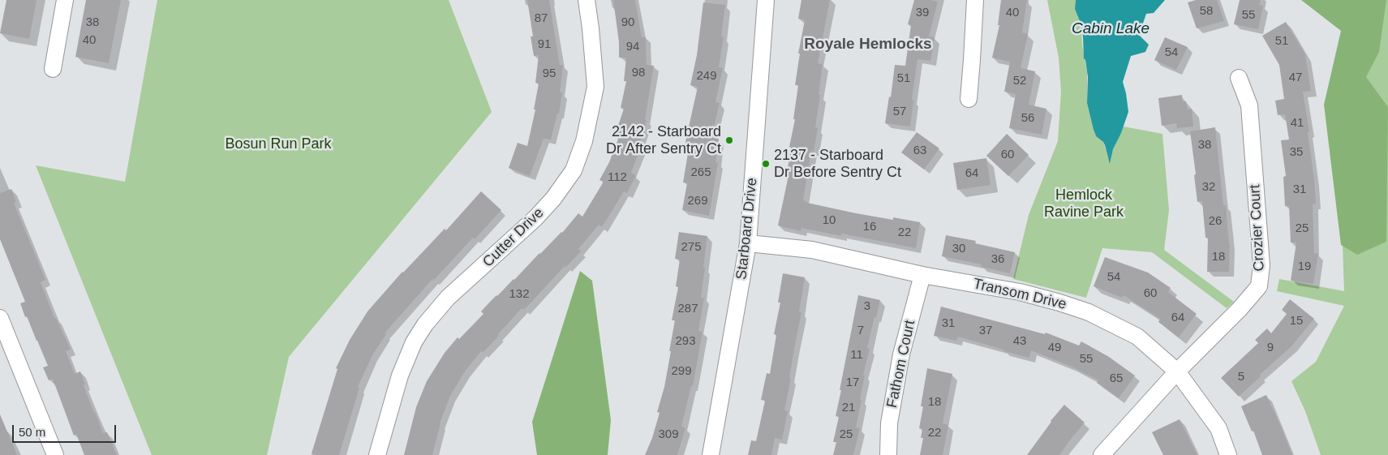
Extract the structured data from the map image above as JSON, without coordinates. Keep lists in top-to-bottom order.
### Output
{
  "streets": {
    "street": [
      "Crozier Court",
      "Starboard Drive",
      "Cutter Drive",
      "Transom Drive",
      "Fathom Court"
    ]
  },
  "crossings": [
    ["Crozier Court", "Transom Drive"],
    ["Starboard Drive", "Transom Drive"],
    ["Transom Drive", "Fathom Court"]
  ],
  "districts": ["Royale Hemlocks"],
  "water": ["Cabin Lake"],
  "parks": ["Bosun Run Park", "Hemlock Ravine Park"],
  "places": ["2142 - Starboard Dr After Sentry Ct", "2137 - Starboard Dr Before Sentry Ct"],
  "house_numbers": [
    "58",
    "39",
    "40",
    "55",
    "87",
    "38",
    "90",
    "40",
    "51",
    "91",
    "94",
    "54",
    "98",
    "95",
    "249",
    "47",
    "51",
    "52",
    "57",
    "56",
    "41",
    "38",
    "63",
    "35",
    "60",
    "265",
    "64",
    "112",
    "32",
    "31",
    "269",
    "10",
    "26",
    "16",
    "25",
    "22",
    "275",
    "30",
    "18",
    "36",
    "19",
    "54",
    "60",
    "132",
    "3",
    "287",
    "64",
    "15",
    "31",
    "7",
    "37",
    "293",
    "43",
    "49",
    "9",
    "11",
    "55",
    "299",
    "5",
    "65",
    "17",
    "18",
    "21",
    "22",
    "309",
    "25"
  ],
  "scale_bar": "50 m"
}
